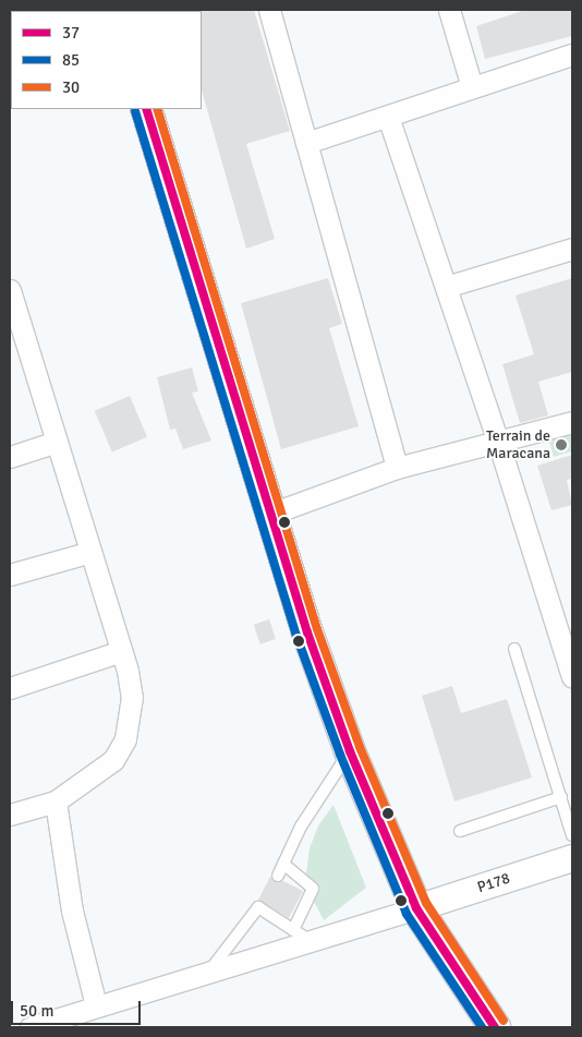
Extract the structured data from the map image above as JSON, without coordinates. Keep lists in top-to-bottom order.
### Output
{
  "streets": {
    "street": ["P178"]
  },
  "places": ["Terrain de Maracana"],
  "lines": ["transit line 37", "transit line 30", "transit line 85"],
  "legend": ["37", "85", "30"],
  "scale_bar": "50 m"
}
